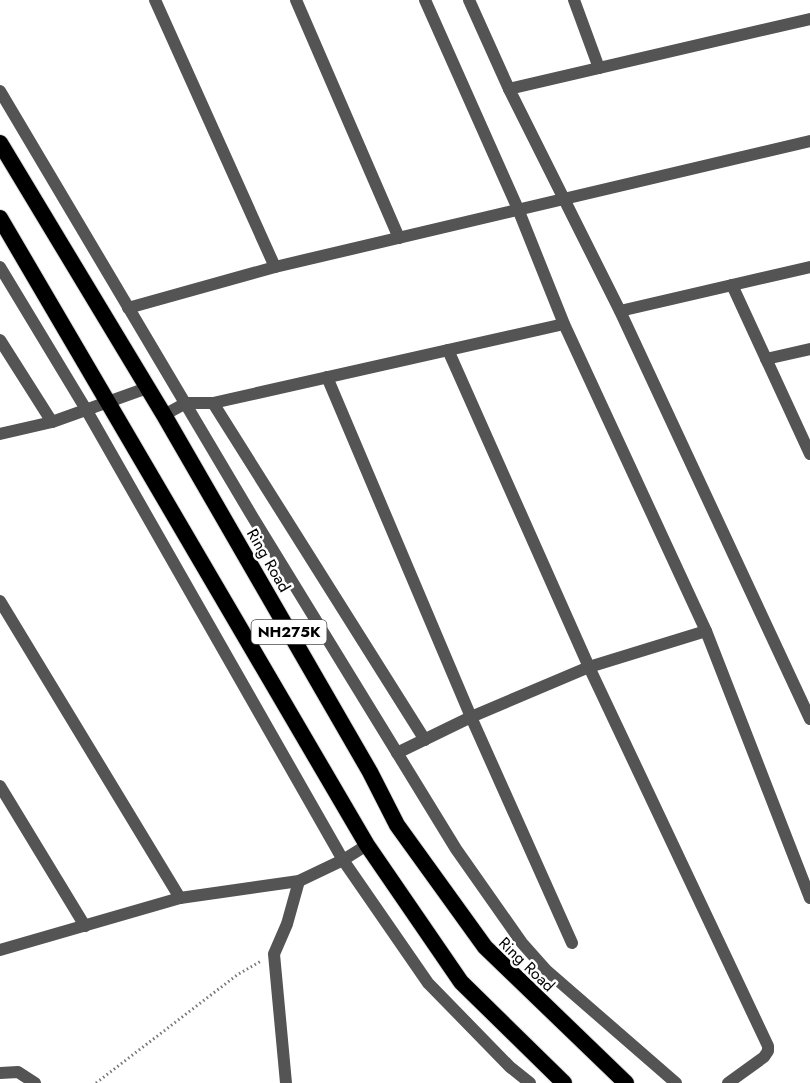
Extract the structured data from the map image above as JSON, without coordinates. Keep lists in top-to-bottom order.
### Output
{
  "streets": {
    "highway": ["Ring Road", "NH275K"]
  }
}
